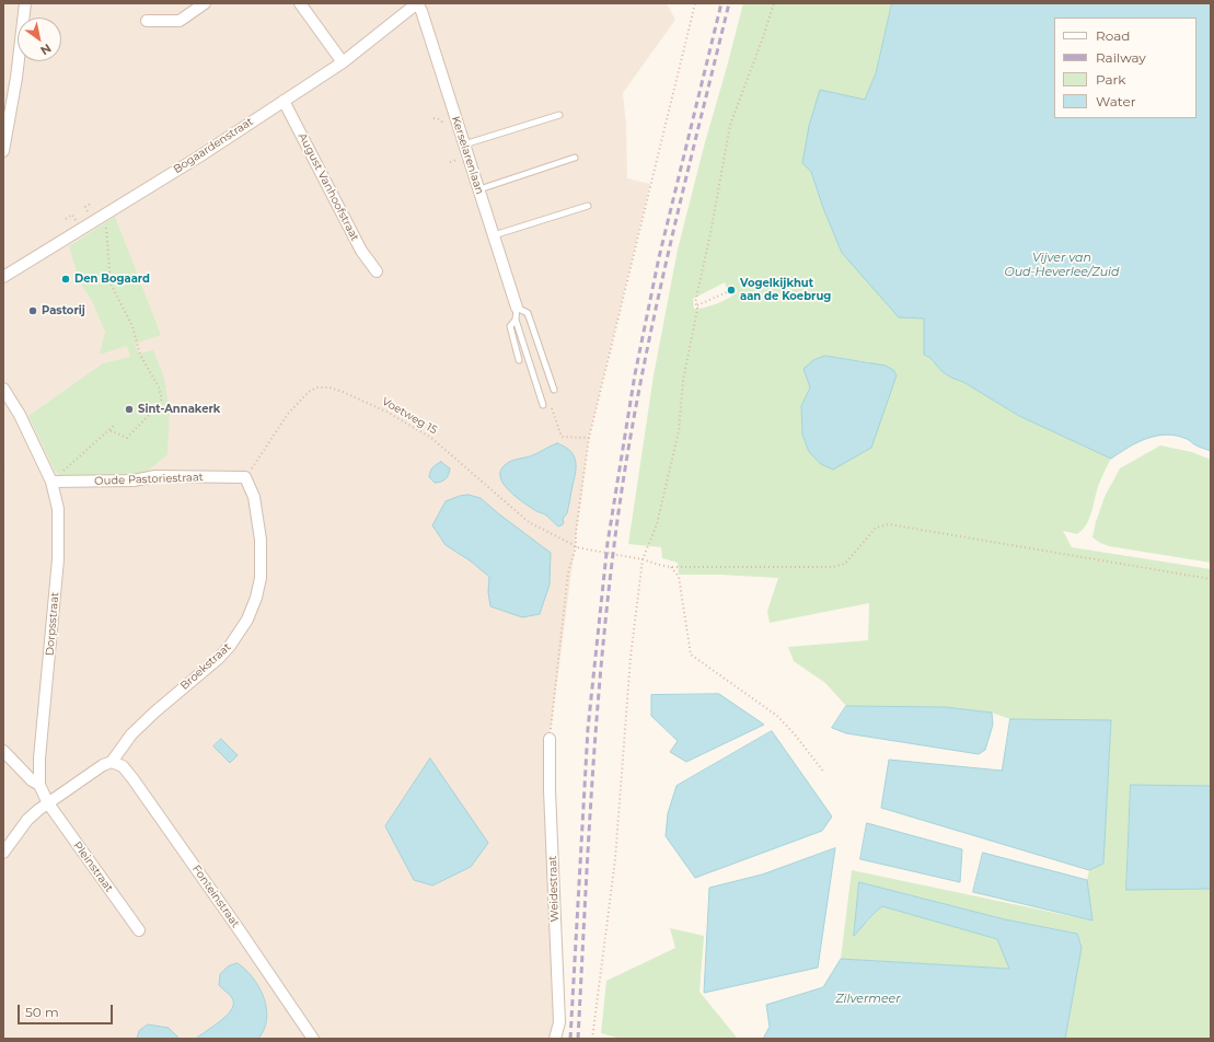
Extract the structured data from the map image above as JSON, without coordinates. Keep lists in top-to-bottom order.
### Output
{
  "streets": {
    "street": [
      "Bogaardenstraat",
      "Kerselarenlaan",
      "August Vanhoofstraat",
      "Oude Pastoriestraat",
      "Dorpsstraat",
      "Broekstraat",
      "Pleinstraat",
      "Weidestraat",
      "Fonteinstraat"
    ],
    "path": ["Voetweg 15"]
  },
  "crossings": [
    ["Bogaardenstraat", "Kerselarenlaan"],
    ["Bogaardenstraat", "August Vanhoofstraat"],
    ["Voetweg 15", "Oude Pastoriestraat"],
    ["Voetweg 15", "Broekstraat"],
    ["Oude Pastoriestraat", "Dorpsstraat"],
    ["Oude Pastoriestraat", "Broekstraat"],
    ["Dorpsstraat", "Broekstraat"],
    ["Dorpsstraat", "Pleinstraat"],
    ["Broekstraat", "Pleinstraat"],
    ["Broekstraat", "Fonteinstraat"]
  ],
  "water": ["Vijver van Oud-Heverlee/Zuid", "Zilvermeer"],
  "places": [
    "Den Bogaard",
    "Vogelkijkhut aan de Koebrug",
    "Pastorij",
    "Sint-Annakerk"
  ],
  "legend": [
    "Road",
    "Railway",
    "Park",
    "Water"
  ],
  "scale_bar": "50 m",
  "north": "bottom right"
}
